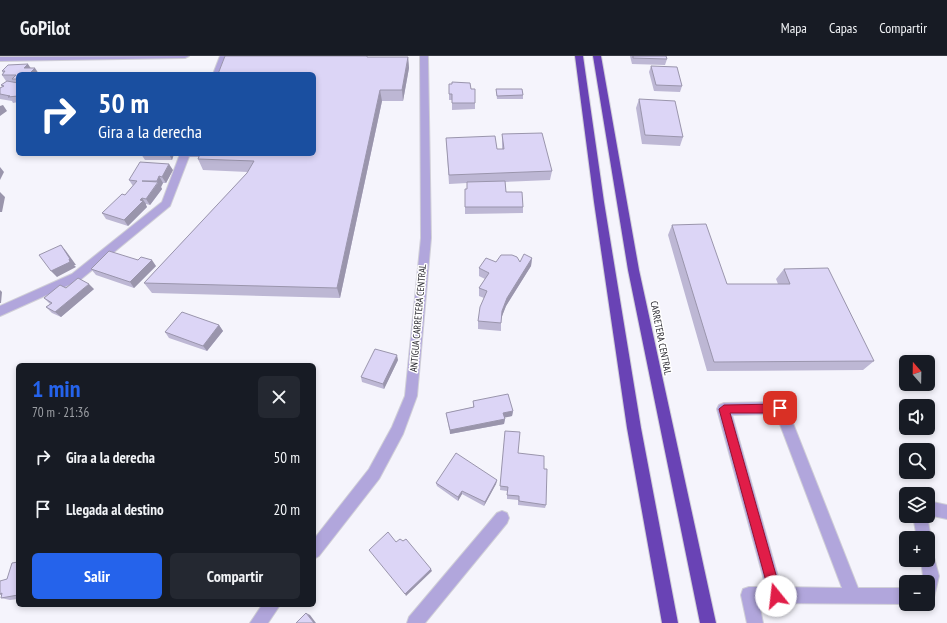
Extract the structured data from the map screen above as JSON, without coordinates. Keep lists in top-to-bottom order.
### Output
{
  "streets": {
    "highway": ["CARRETERA CENTRAL"],
    "street": ["ANTIGUA CARRETERA CENTRAL"]
  },
  "north": "top",
  "page": {
    "header": "GoPilot",
    "nav": ["Mapa", "Capas", "Compartir"],
    "turn": ["50 m", "Gira a la derecha"],
    "map_buttons": ["+", "−"],
    "heading": ["1 min", "70 m · 21:36"],
    "list": [
      {
        "name": "Gira a la derecha",
        "value": "50 m"
      },
      {
        "name": "Llegada al destino",
        "value": "20 m"
      }
    ],
    "buttons": ["Salir", "Compartir"]
  }
}
